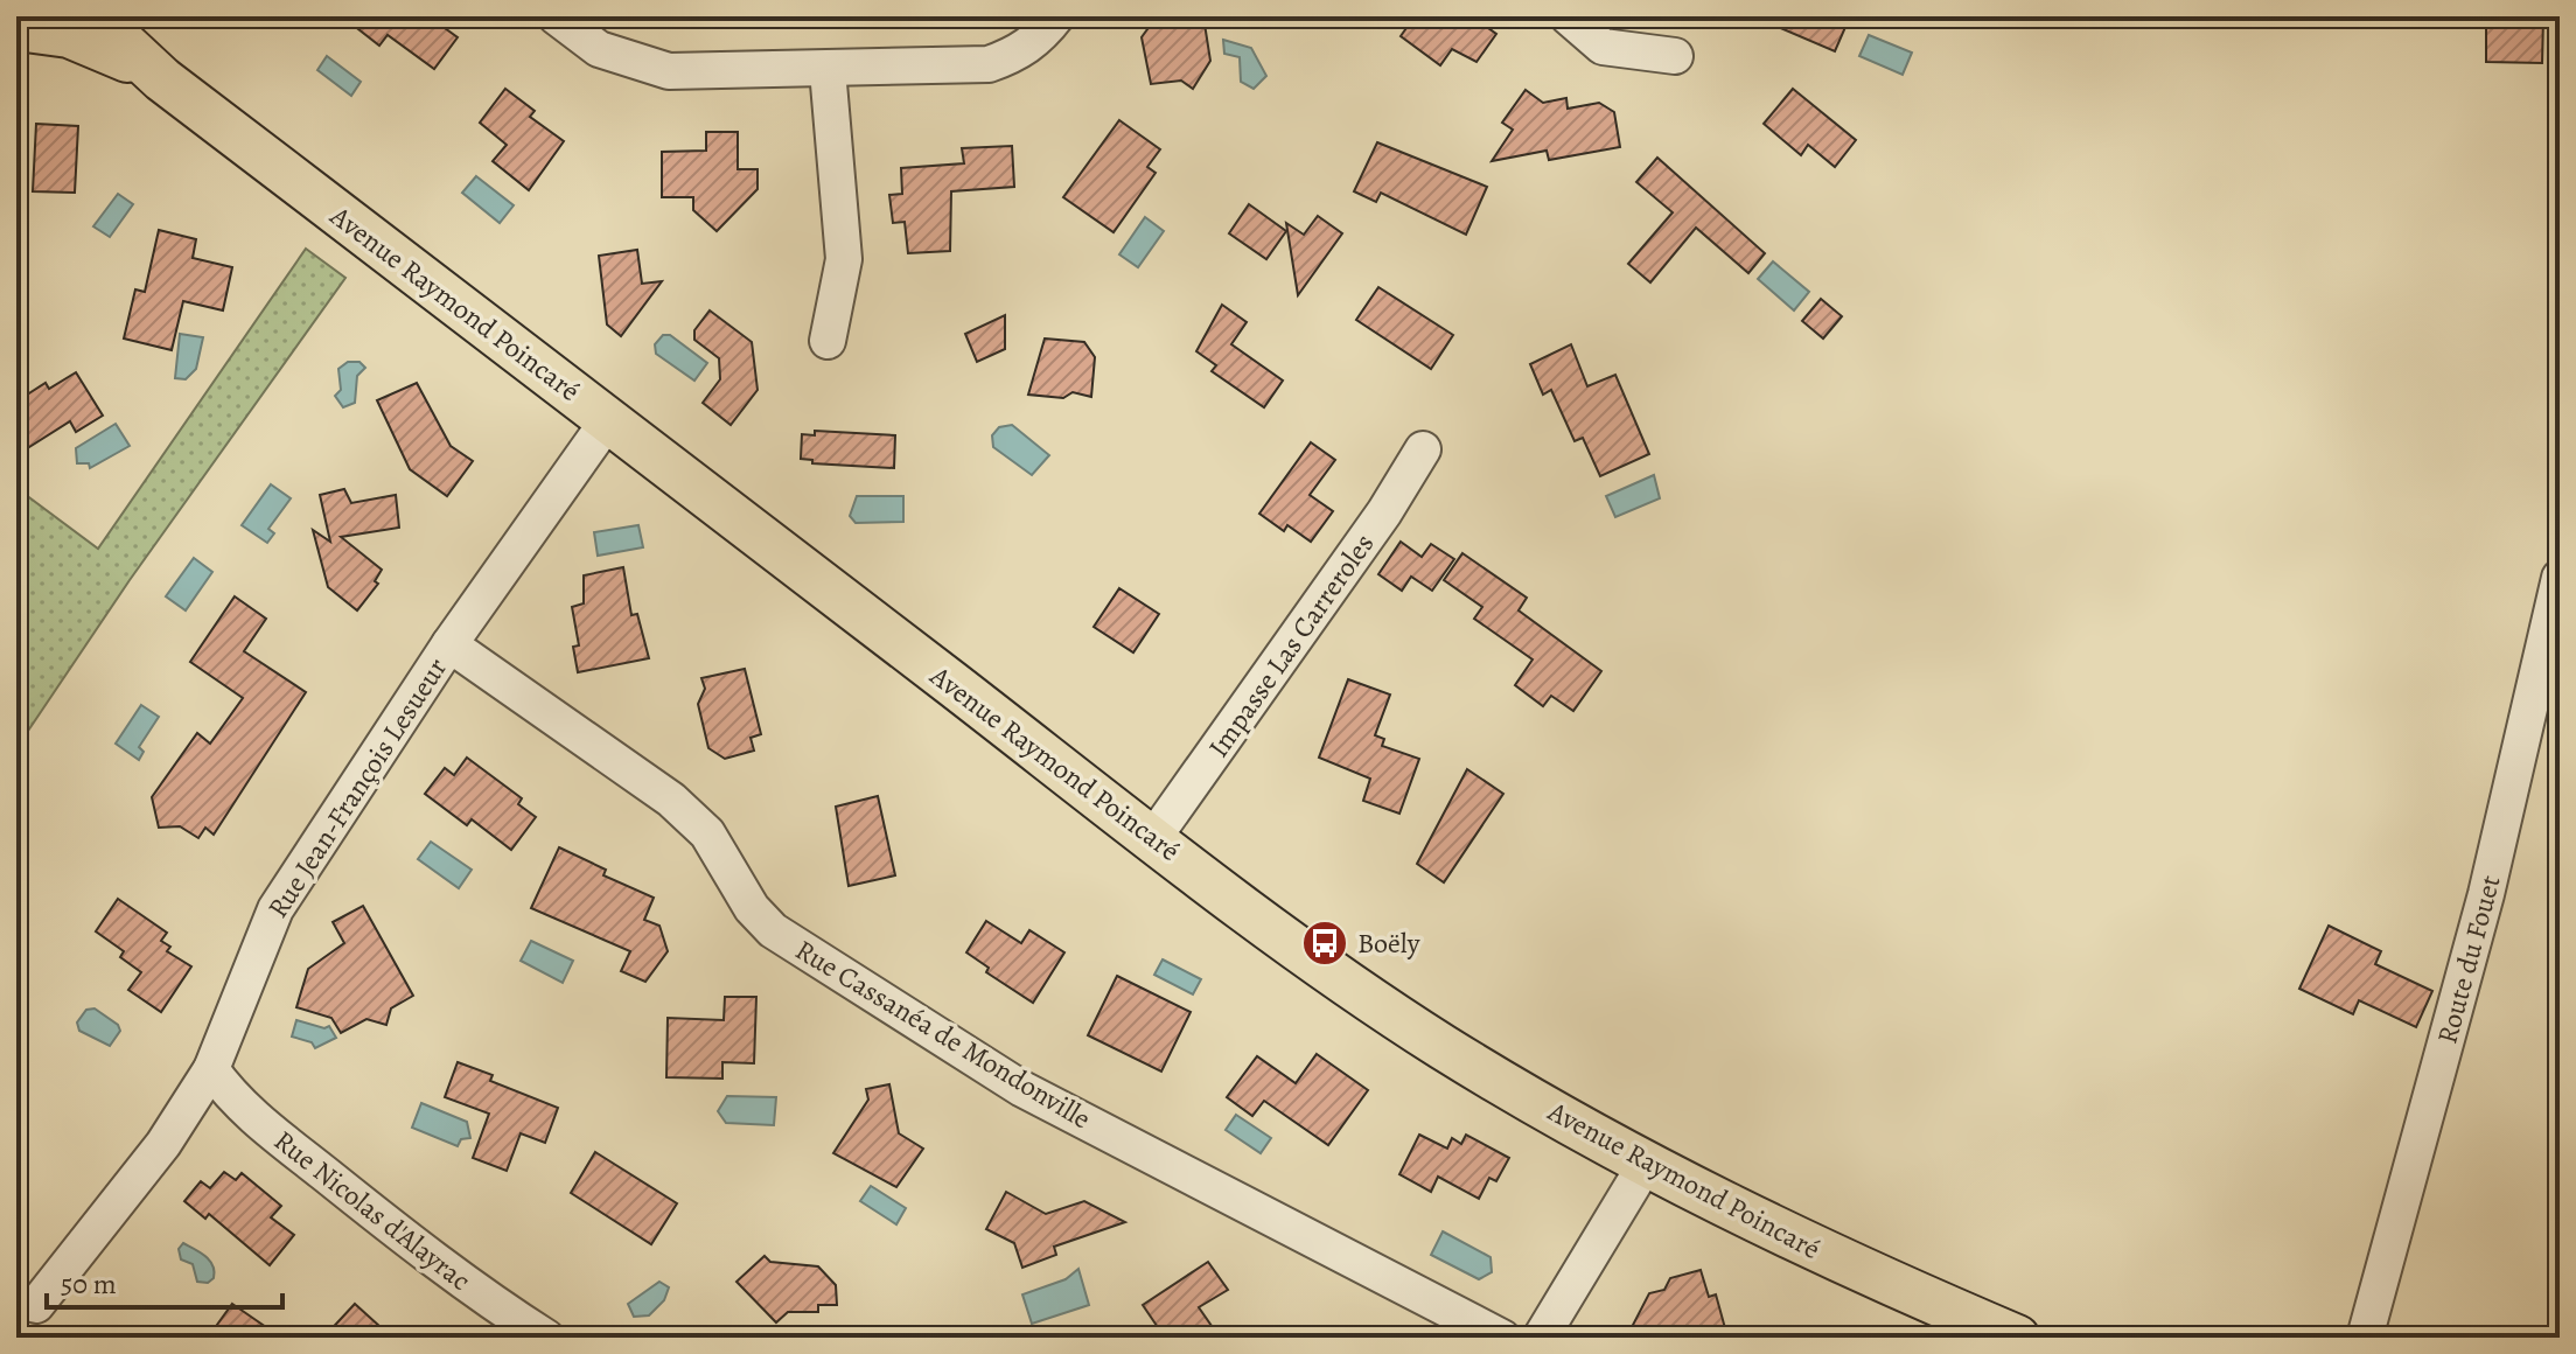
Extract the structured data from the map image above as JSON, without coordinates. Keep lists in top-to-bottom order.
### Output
{
  "streets": {
    "main road": ["Avenue Raymond Poincaré"],
    "street": [
      "Impasse Las Carreroles",
      "Rue Jean-François Lesueur",
      "Route du Fouet",
      "Rue Cassanéa de Mondonville",
      "Rue Nicolas d'Alayrac"
    ]
  },
  "crossings": [
    ["Avenue Raymond Poincaré", "Impasse Las Carreroles"],
    ["Avenue Raymond Poincaré", "Rue Jean-François Lesueur"],
    ["Rue Jean-François Lesueur", "Rue Cassanéa de Mondonville"],
    ["Rue Jean-François Lesueur", "Rue Nicolas d'Alayrac"]
  ],
  "places": {
    "bus stop": ["Boëly"]
  },
  "scale_bar": "50 m"
}
